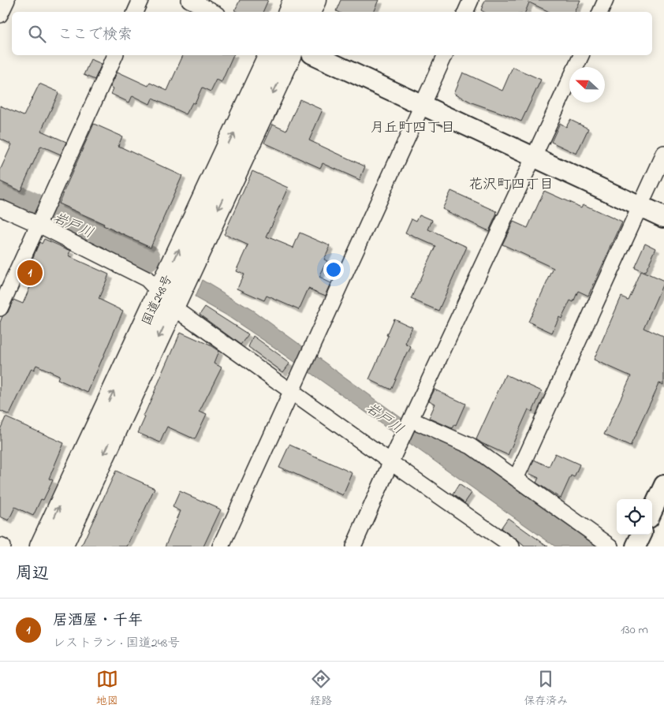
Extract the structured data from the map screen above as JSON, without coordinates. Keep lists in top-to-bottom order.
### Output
{
  "streets": {
    "highway": ["国道248号"]
  },
  "districts": ["月丘町四丁目", "花沢町四丁目"],
  "water": ["岩戸川"],
  "north": "left",
  "page": {
    "search": "ここで検索",
    "pins": "1",
    "heading": "周辺",
    "list": [
      {
        "mark": "1",
        "name": "居酒屋・千年",
        "note": "レストラン · 国道248号",
        "value": "130 m"
      }
    ],
    "nav": ["地図", "経路", "保存済み"]
  }
}
